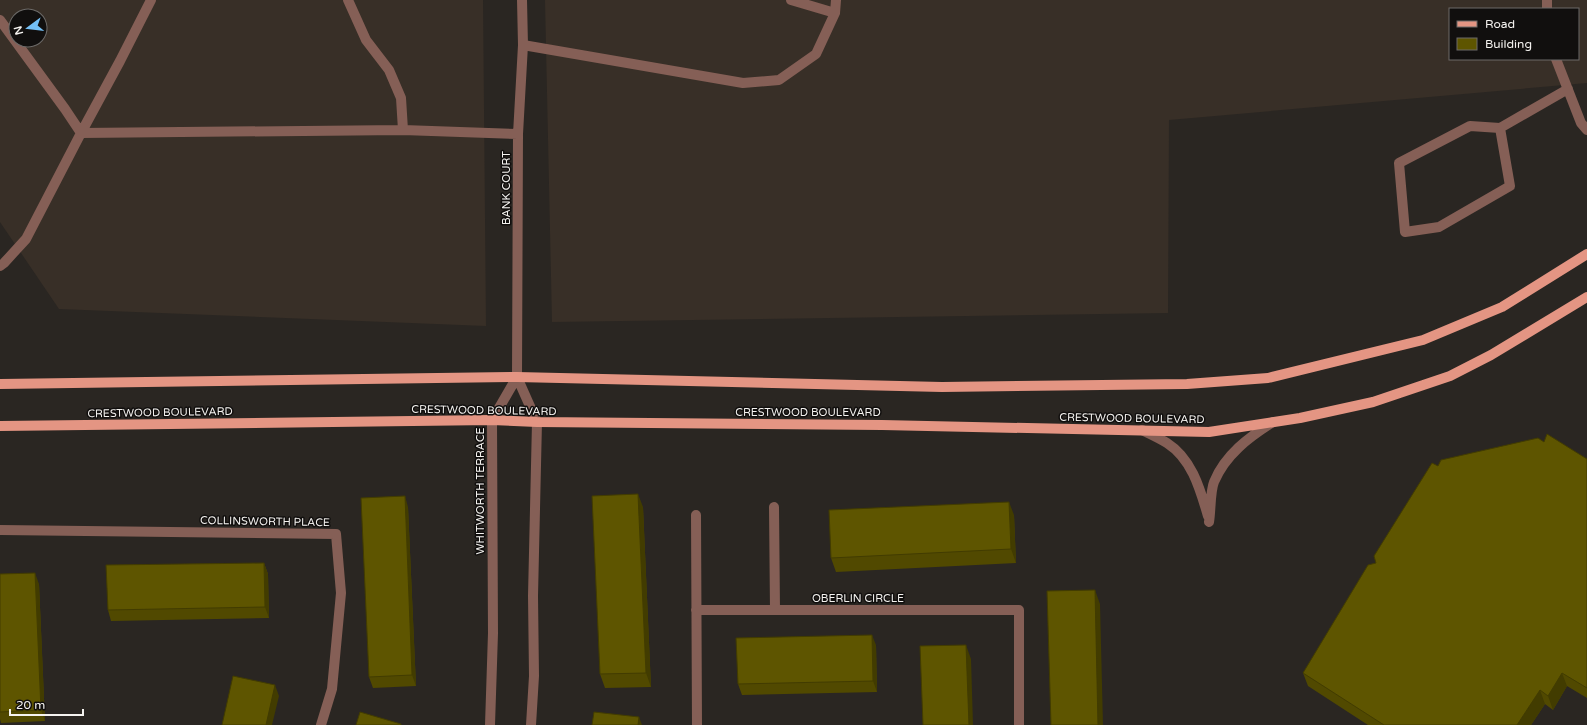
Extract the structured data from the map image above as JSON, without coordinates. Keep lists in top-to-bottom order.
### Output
{
  "streets": {
    "main road": ["CRESTWOOD BOULEVARD"],
    "street": [
      "BANK COURT",
      "WHITWORTH TERRACE",
      "COLLINSWORTH PLACE",
      "OBERLIN CIRCLE"
    ]
  },
  "crossings": [
    ["BANK COURT", "WHITWORTH TERRACE"],
    ["CRESTWOOD BOULEVARD", "WHITWORTH TERRACE"]
  ],
  "legend": ["Road", "Building"],
  "scale_bar": "20 m",
  "north": "left"
}
